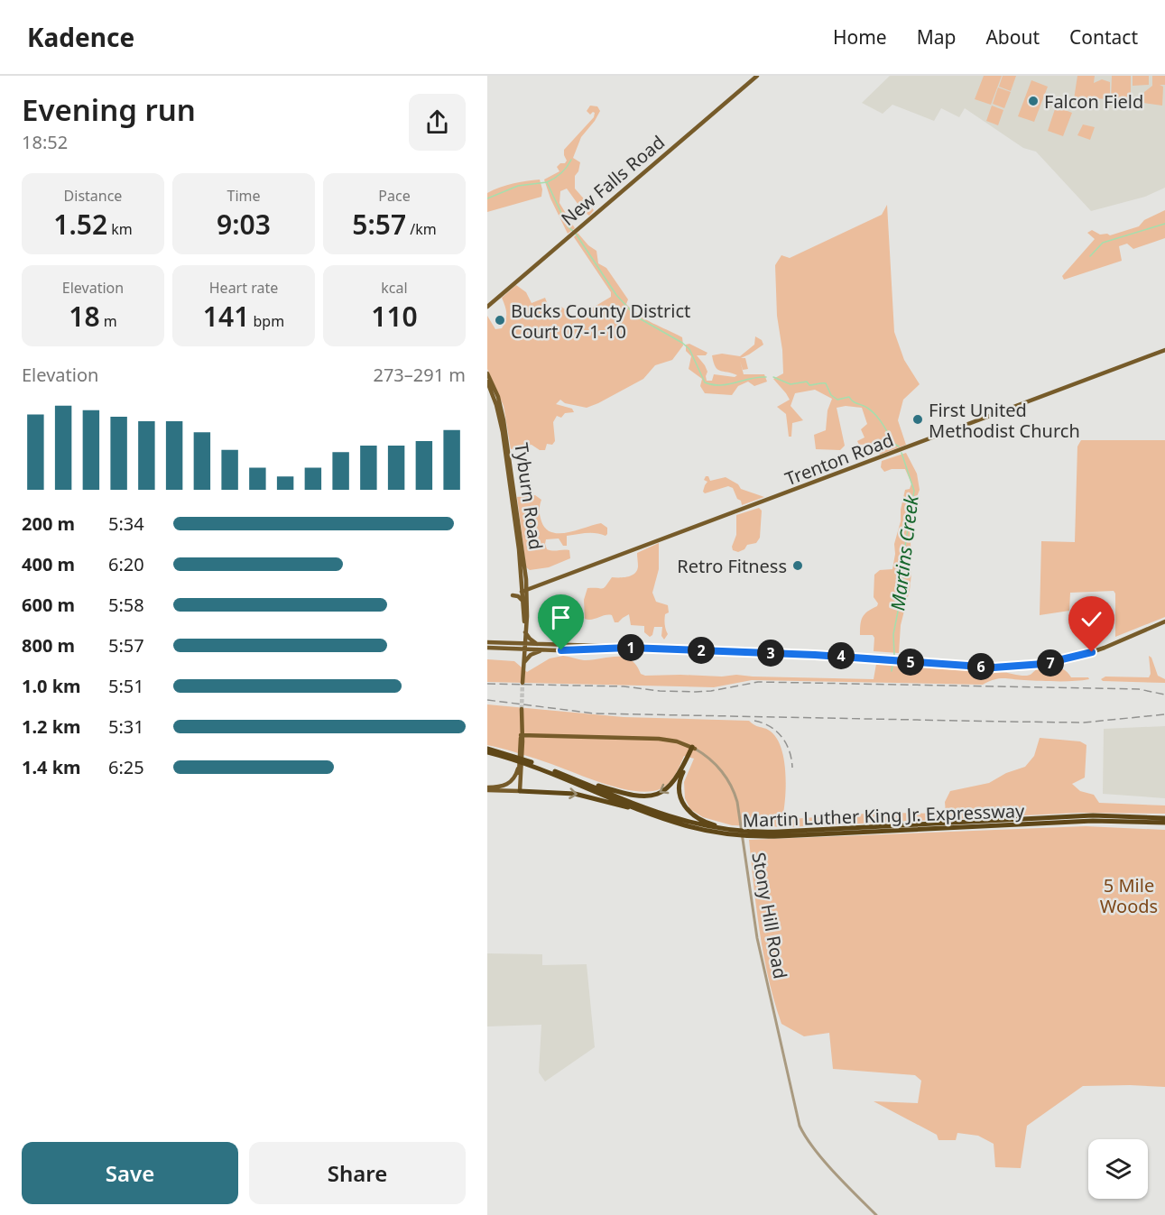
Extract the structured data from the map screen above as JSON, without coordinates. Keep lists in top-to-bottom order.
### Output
{
  "streets": {
    "highway": ["Martin Luther King Jr. Expressway"],
    "main road": [
      "New Falls Road",
      "Trenton Road",
      "Tyburn Road",
      "Stony Hill Road"
    ]
  },
  "crossings": [
    ["Trenton Road", "Tyburn Road"]
  ],
  "water": ["Martins Creek"],
  "parks": ["5 Mile Woods"],
  "places": [
    "Falcon Field",
    "Bucks County District Court 07-1-10",
    "First United Methodist Church",
    "Retro Fitness"
  ],
  "page": {
    "header": "Kadence",
    "nav": [
      "Home",
      "Map",
      "About",
      "Contact"
    ],
    "heading": ["Evening run", "18:52"],
    "stats": [
      ["Distance", "1.52 km"],
      ["Time", "9:03"],
      ["Pace", "5:57 /km"],
      ["Elevation", "18 m"],
      ["Heart rate", "141 bpm"],
      ["kcal", "110"]
    ],
    "chart": ["Elevation", "273–291 m"],
    "list": [
      {
        "name": "200 m",
        "note": "5:34"
      },
      {
        "name": "400 m",
        "note": "6:20"
      },
      {
        "name": "600 m",
        "note": "5:58"
      },
      {
        "name": "800 m",
        "note": "5:57"
      },
      {
        "name": "1.0 km",
        "note": "5:51"
      },
      {
        "name": "1.2 km",
        "note": "5:31"
      },
      {
        "name": "1.4 km",
        "note": "6:25"
      }
    ],
    "pins": [
      "1",
      "2",
      "3",
      "4",
      "5",
      "7",
      "6"
    ],
    "buttons": ["Save", "Share"]
  }
}
